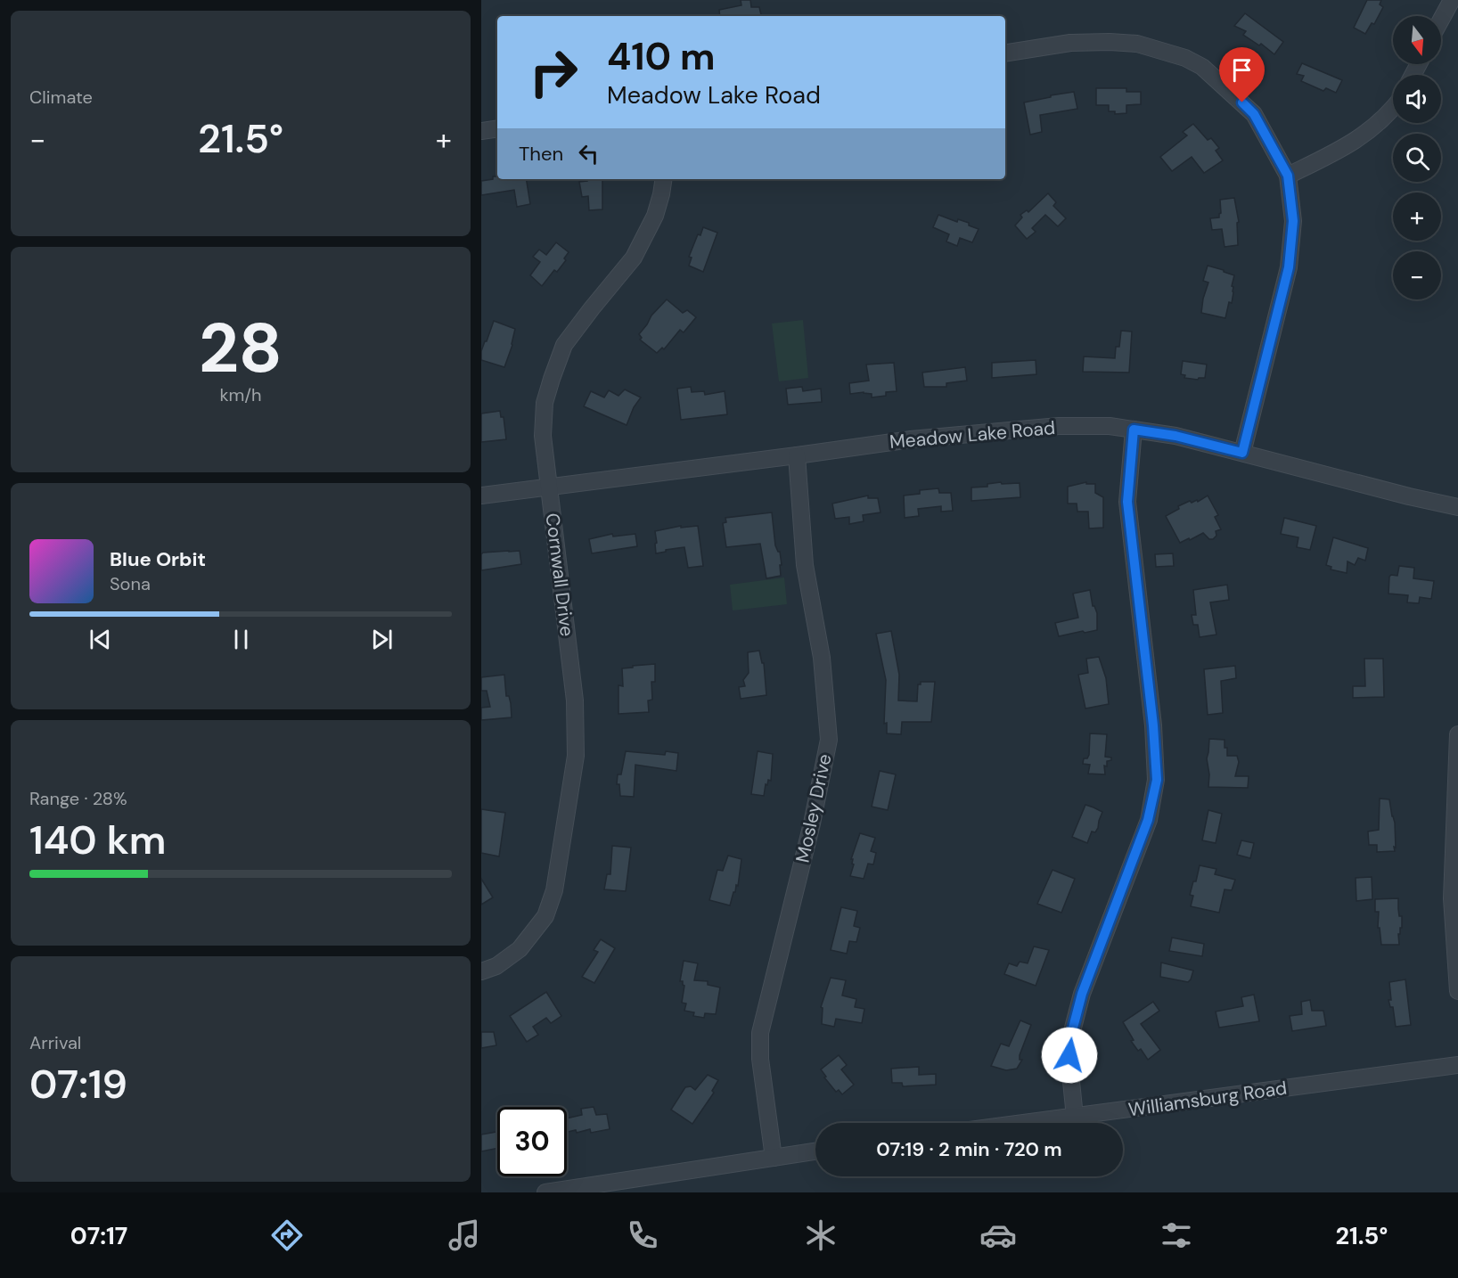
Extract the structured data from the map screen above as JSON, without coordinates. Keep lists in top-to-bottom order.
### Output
{
  "streets": {
    "street": [
      "Meadow Lake Road",
      "Cornwall Drive",
      "Mosley Drive",
      "Williamsburg Road"
    ]
  },
  "crossings": [
    ["Meadow Lake Road", "Cornwall Drive"],
    ["Meadow Lake Road", "Mosley Drive"]
  ],
  "north": "bottom",
  "page": {
    "tile": [
      "Climate",
      ["28", "km/h"],
      ["Range · 28%", "140 km"],
      ["Arrival", "07:19"]
    ],
    "map_buttons": ["+", "−"],
    "turn": ["410 m", "Meadow Lake Road"],
    "heat": ["−", "21.5°", "+"],
    "then": "Then",
    "song": ["Blue Orbit", "Sona"],
    "limit": "30",
    "trip": "07:19 · 2 min · 720 m",
    "tabs": ["07:17", "21.5°"]
  }
}
